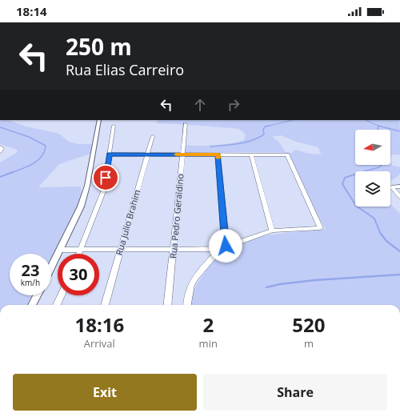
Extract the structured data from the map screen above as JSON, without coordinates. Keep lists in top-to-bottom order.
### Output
{
  "streets": {
    "street": ["Rua Pedro Geraldino", "Rua Julio Brahim"]
  },
  "north": "left",
  "page": {
    "status": "18:14",
    "turn": ["250 m", "Rua Elias Carreiro"],
    "speed": "23 km/h",
    "limit": "30",
    "eta": [
      "18:16",
      "Arrival",
      "2",
      "min",
      "520",
      "m"
    ],
    "buttons": ["Exit", "Share"]
  }
}
